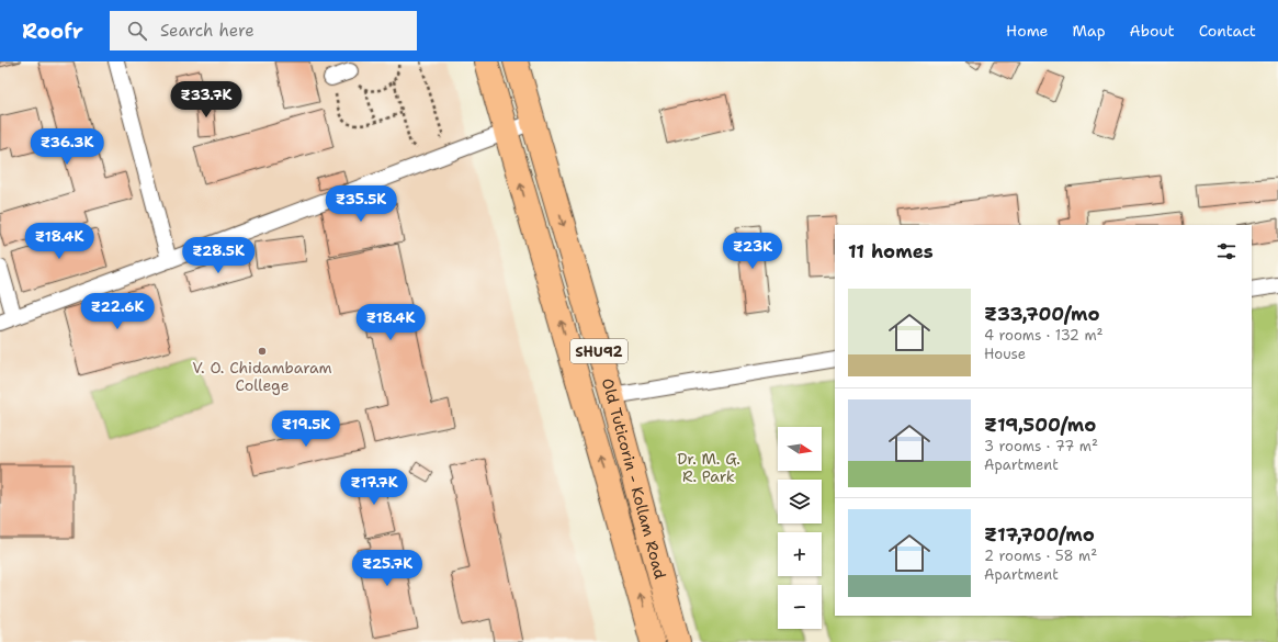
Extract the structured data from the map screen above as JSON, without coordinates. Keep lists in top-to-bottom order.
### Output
{
  "streets": {
    "main road": ["SHU92", "Old Tuticorin - Kollam Road"]
  },
  "parks": ["Dr. M. G. R. Park"],
  "places": ["V. O. Chidambaram College"],
  "north": "right",
  "page": {
    "header": "Roofr",
    "search": "Search here",
    "nav": [
      "Home",
      "Map",
      "About",
      "Contact"
    ],
    "price": [
      "₹33.7K",
      "₹36.3K",
      "₹35.5K",
      "₹18.4K",
      "₹23K",
      "₹28.5K",
      "₹22.6K",
      "₹18.4K",
      "₹19.5K",
      "₹17.7K",
      "₹25.7K"
    ],
    "heading": "11 homes",
    "list": [
      {
        "name": "₹33,700/mo",
        "note": "4 rooms · 132 m² · House"
      },
      {
        "name": "₹19,500/mo",
        "note": "3 rooms · 77 m² · Apartment"
      },
      {
        "name": "₹17,700/mo",
        "note": "2 rooms · 58 m² · Apartment"
      }
    ],
    "map_buttons": ["+", "−"]
  }
}
